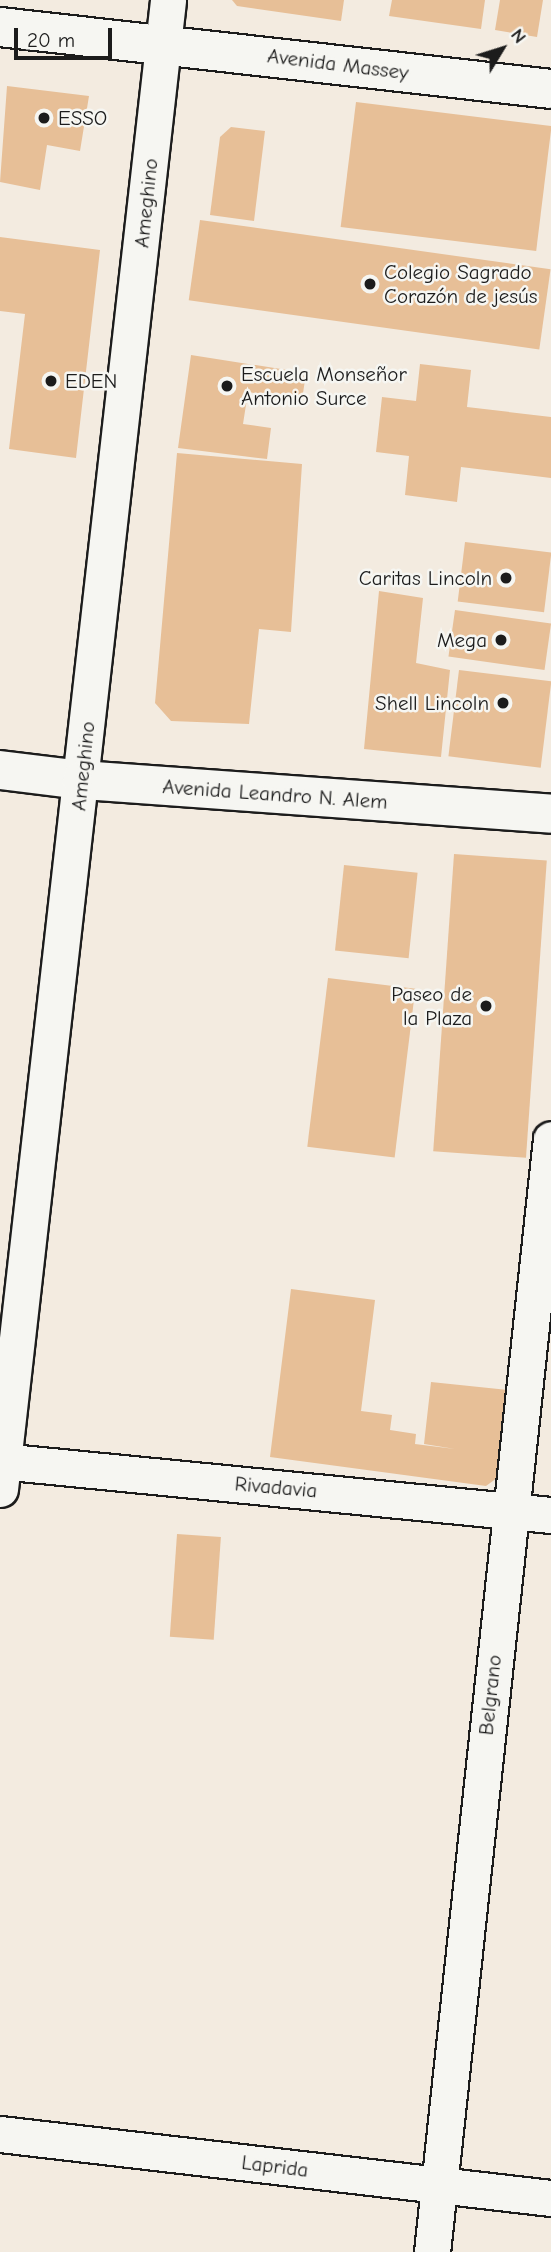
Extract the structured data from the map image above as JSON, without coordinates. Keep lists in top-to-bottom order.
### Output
{
  "streets": {
    "main road": ["Avenida Massey", "Avenida Leandro N. Alem"],
    "street": [
      "Ameghino",
      "Rivadavia",
      "Belgrano",
      "Laprida"
    ]
  },
  "crossings": [
    ["Avenida Massey", "Ameghino"],
    ["Ameghino", "Avenida Leandro N. Alem"],
    ["Ameghino", "Rivadavia"],
    ["Rivadavia", "Belgrano"],
    ["Belgrano", "Laprida"]
  ],
  "places": [
    "ESSO",
    "Colegio Sagrado Corazón de jesús",
    "EDEN",
    "Escuela Monseñor Antonio Surce",
    "Caritas Lincoln",
    "Mega",
    "Shell Lincoln",
    "Paseo de la Plaza"
  ],
  "scale_bar": "20 m",
  "north": "top right"
}
